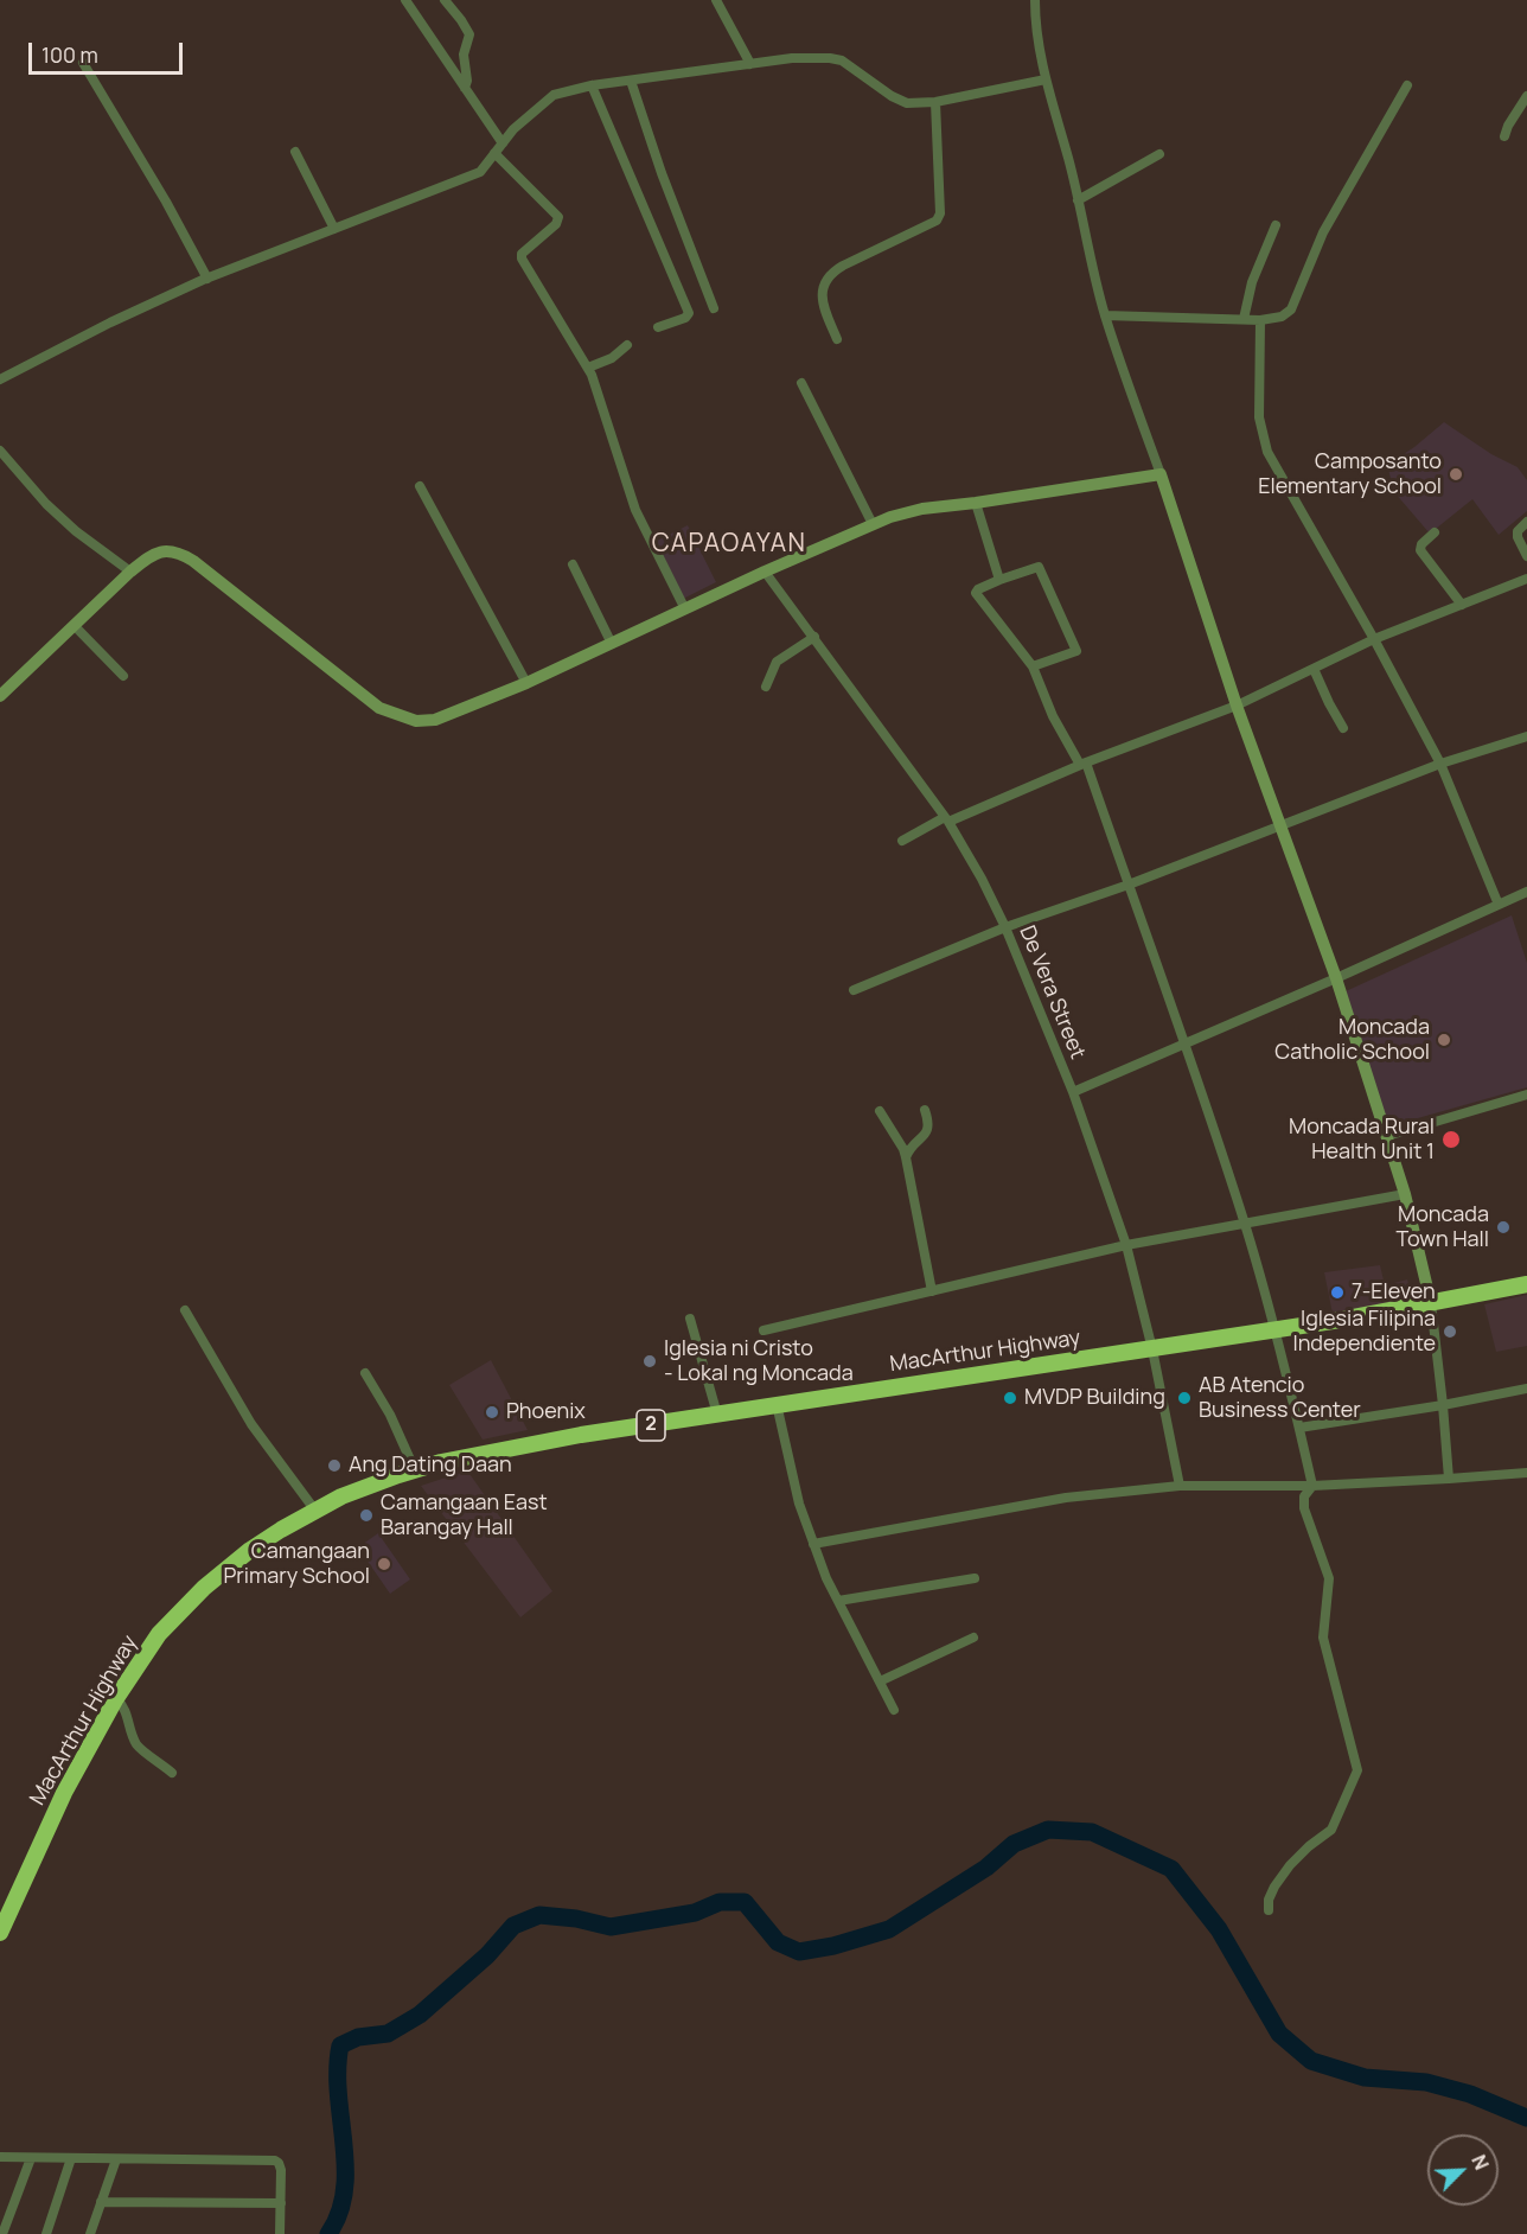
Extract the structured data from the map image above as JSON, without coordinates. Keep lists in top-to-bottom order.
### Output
{
  "streets": {
    "highway": ["MacArthur Highway", "2"],
    "street": ["De Vera Street"]
  },
  "crossings": [
    ["De Vera Street", "MacArthur Highway"]
  ],
  "districts": ["CAPAOAYAN"],
  "places": [
    "Camposanto Elementary School",
    "Moncada Catholic School",
    "Moncada Rural Health Unit 1",
    "Moncada Town Hall",
    "7-Eleven",
    "Iglesia Filipina Independiente",
    "Iglesia ni Cristo - Lokal ng Moncada",
    "MVDP Building",
    "AB Atencio Business Center",
    "Phoenix",
    "Ang Dating Daan",
    "Camangaan East Barangay Hall",
    "Camangaan Primary School"
  ],
  "scale_bar": "100 m",
  "north": "top right"
}
